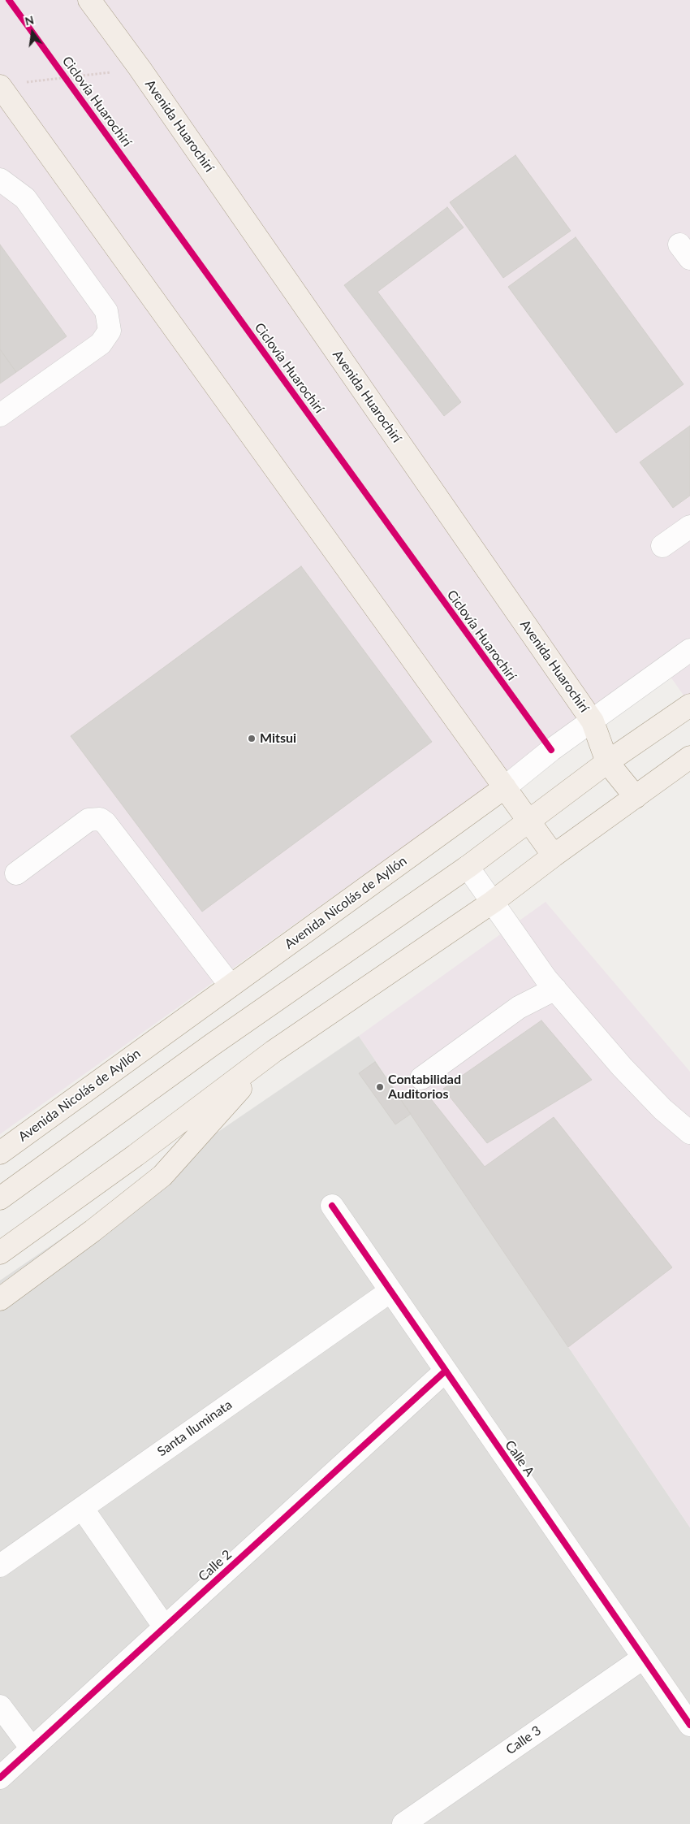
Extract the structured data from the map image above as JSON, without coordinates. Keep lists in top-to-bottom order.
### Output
{
  "streets": {
    "main road": ["Avenida Huarochirí", "Avenida Nicolás de Ayllón"],
    "street": [
      "Santa Iluminata",
      "Calle A",
      "Calle 2",
      "Calle 3"
    ],
    "cycle path": ["Ciclovía Huarochirí"]
  },
  "crossings": [
    ["Avenida Huarochirí", "Avenida Nicolás de Ayllón"],
    ["Santa Iluminata", "Calle A"],
    ["Calle A", "Calle 2"],
    ["Calle A", "Calle 3"]
  ],
  "places": ["Mitsui", "Contabilidad Auditorios"],
  "north": "top"
}
